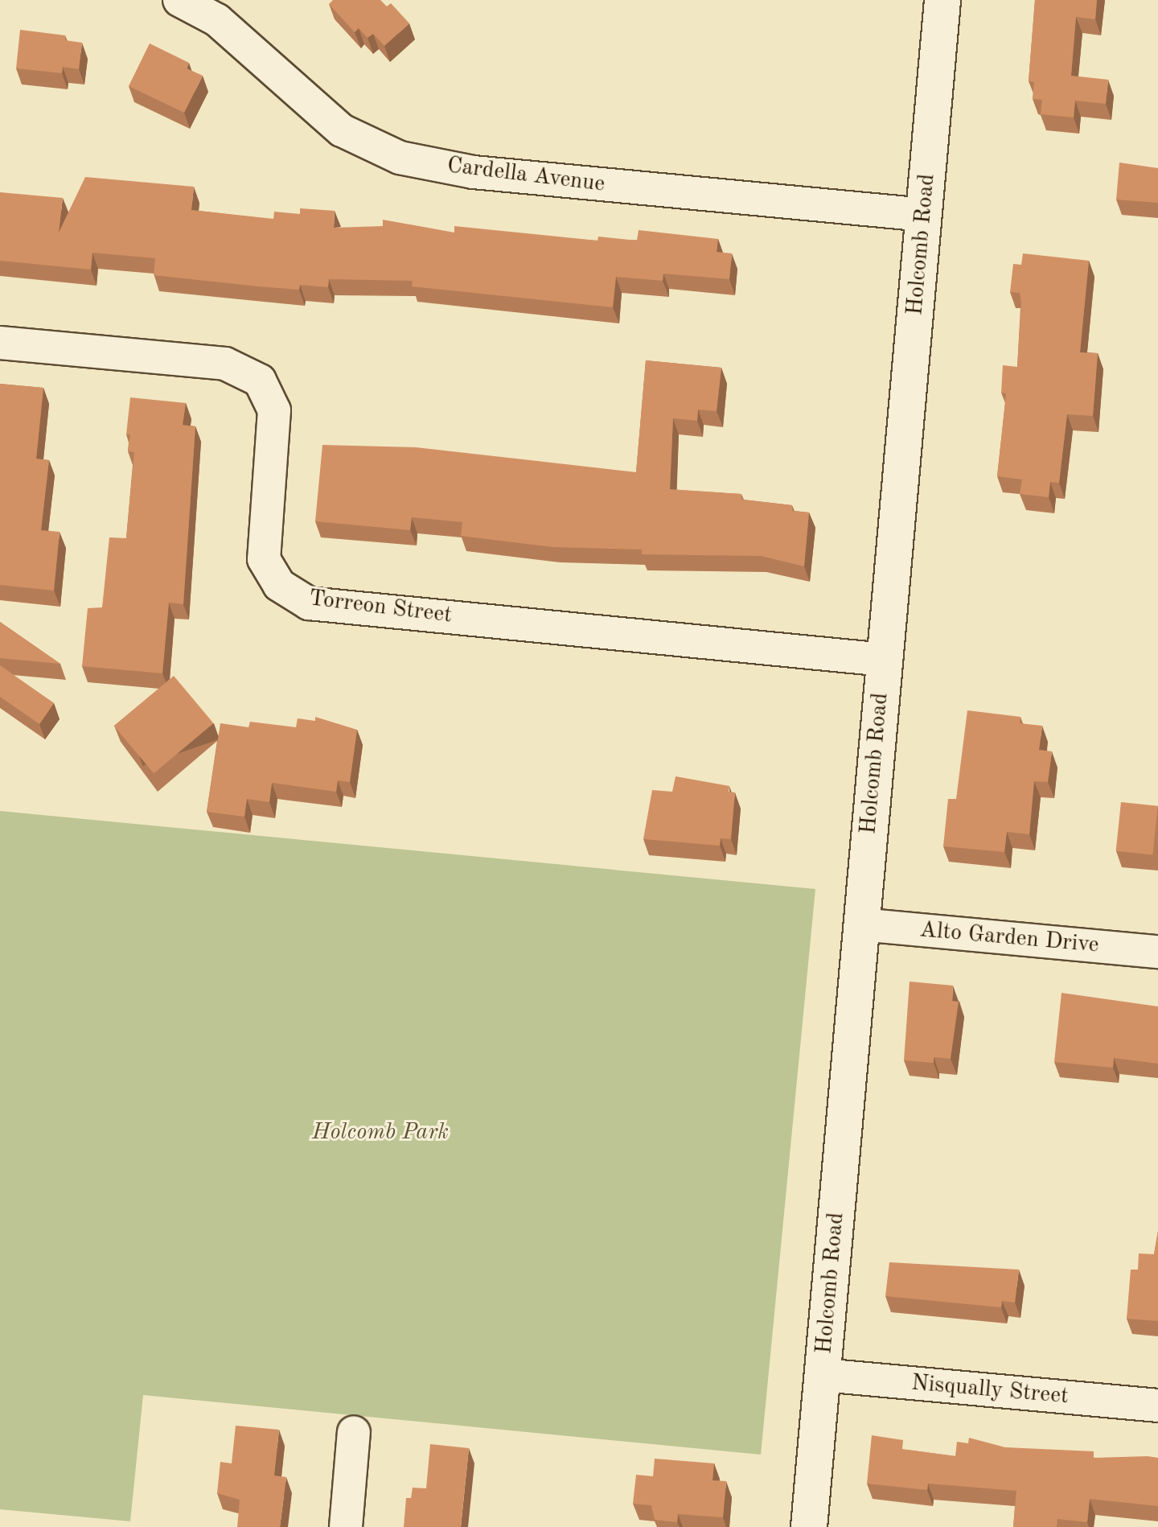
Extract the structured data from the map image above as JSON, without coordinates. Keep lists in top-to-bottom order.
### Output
{
  "streets": {
    "street": [
      "Cardella Avenue",
      "Holcomb Road",
      "Torreon Street",
      "Alto Garden Drive",
      "Nisqually Street"
    ]
  },
  "crossings": [
    ["Cardella Avenue", "Holcomb Road"],
    ["Holcomb Road", "Torreon Street"],
    ["Holcomb Road", "Alto Garden Drive"],
    ["Holcomb Road", "Nisqually Street"]
  ],
  "parks": ["Holcomb Park"]
}
